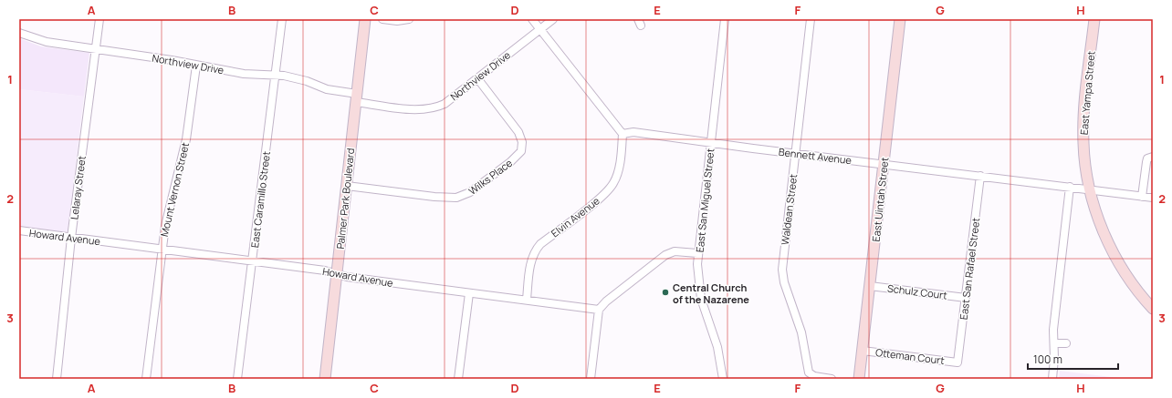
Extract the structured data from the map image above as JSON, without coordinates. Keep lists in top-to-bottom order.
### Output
{
  "streets": {
    "main road": ["East Yampa Street", "Palmer Park Boulevard", "East Uintah Street"],
    "street": [
      "Northview Drive",
      "Bennett Avenue",
      "Wilks Place",
      "Lelaray Street",
      "Mount Vernon Street",
      "East Caramillo Street",
      "East San Miguel Street",
      "Waldean Street",
      "Elvin Avenue",
      "Howard Avenue",
      "East San Rafael Street",
      "Schulz Court",
      "Otteman Court"
    ]
  },
  "crossings": [
    ["Northview Drive", "Wilks Place"],
    ["Northview Drive", "Lelaray Street"],
    ["Northview Drive", "Mount Vernon Street"],
    ["Northview Drive", "Palmer Park Boulevard"],
    ["Northview Drive", "East Caramillo Street"],
    ["East Yampa Street", "Bennett Avenue"],
    ["Bennett Avenue", "East Uintah Street"],
    ["Bennett Avenue", "East San Miguel Street"],
    ["Bennett Avenue", "Waldean Street"],
    ["Bennett Avenue", "Elvin Avenue"],
    ["Bennett Avenue", "East San Rafael Street"],
    ["Wilks Place", "Palmer Park Boulevard"],
    ["Lelaray Street", "Howard Avenue"],
    ["Mount Vernon Street", "Howard Avenue"],
    ["Palmer Park Boulevard", "Howard Avenue"],
    ["East Caramillo Street", "Howard Avenue"],
    ["East Uintah Street", "Schulz Court"],
    ["East Uintah Street", "Otteman Court"],
    ["Elvin Avenue", "Howard Avenue"],
    ["East San Rafael Street", "Schulz Court"],
    ["East San Rafael Street", "Otteman Court"]
  ],
  "places": ["Central Church of the Nazarene"],
  "scale_bar": "100 m",
  "grid": {
    "columns": [
      "A",
      "B",
      "C",
      "D",
      "E",
      "F",
      "G",
      "H"
    ],
    "rows": ["1", "2", "3"]
  }
}
